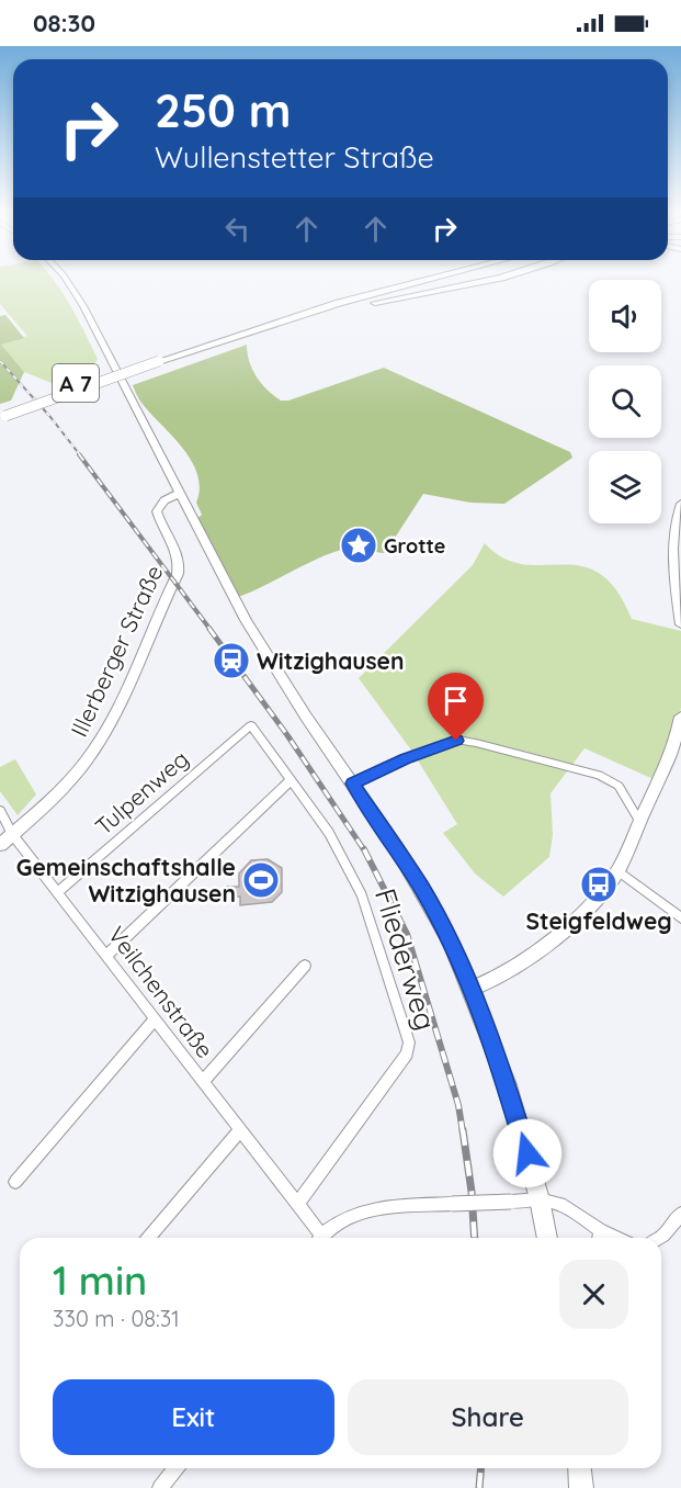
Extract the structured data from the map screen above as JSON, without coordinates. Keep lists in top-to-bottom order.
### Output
{
  "streets": {
    "highway": ["A 7"],
    "main road": ["Illerberger Straße"],
    "street": ["Tulpenweg", "Fliederweg", "Veilchenstraße"]
  },
  "crossings": [
    ["Illerberger Straße", "Veilchenstraße"],
    ["Tulpenweg", "Fliederweg"],
    ["Tulpenweg", "Veilchenstraße"],
    ["Fliederweg", "Veilchenstraße"]
  ],
  "places": {
    "place": ["Grotte"],
    "station": ["Witzighausen"],
    "sports": ["Gemeinschaftshalle Witzighausen"],
    "bus stop": ["Steigfeldweg"]
  },
  "page": {
    "status": "08:30",
    "turn": ["250 m", "Wullenstetter Straße"],
    "heading": ["1 min", "330 m · 08:31"],
    "buttons": ["Exit", "Share"]
  }
}
